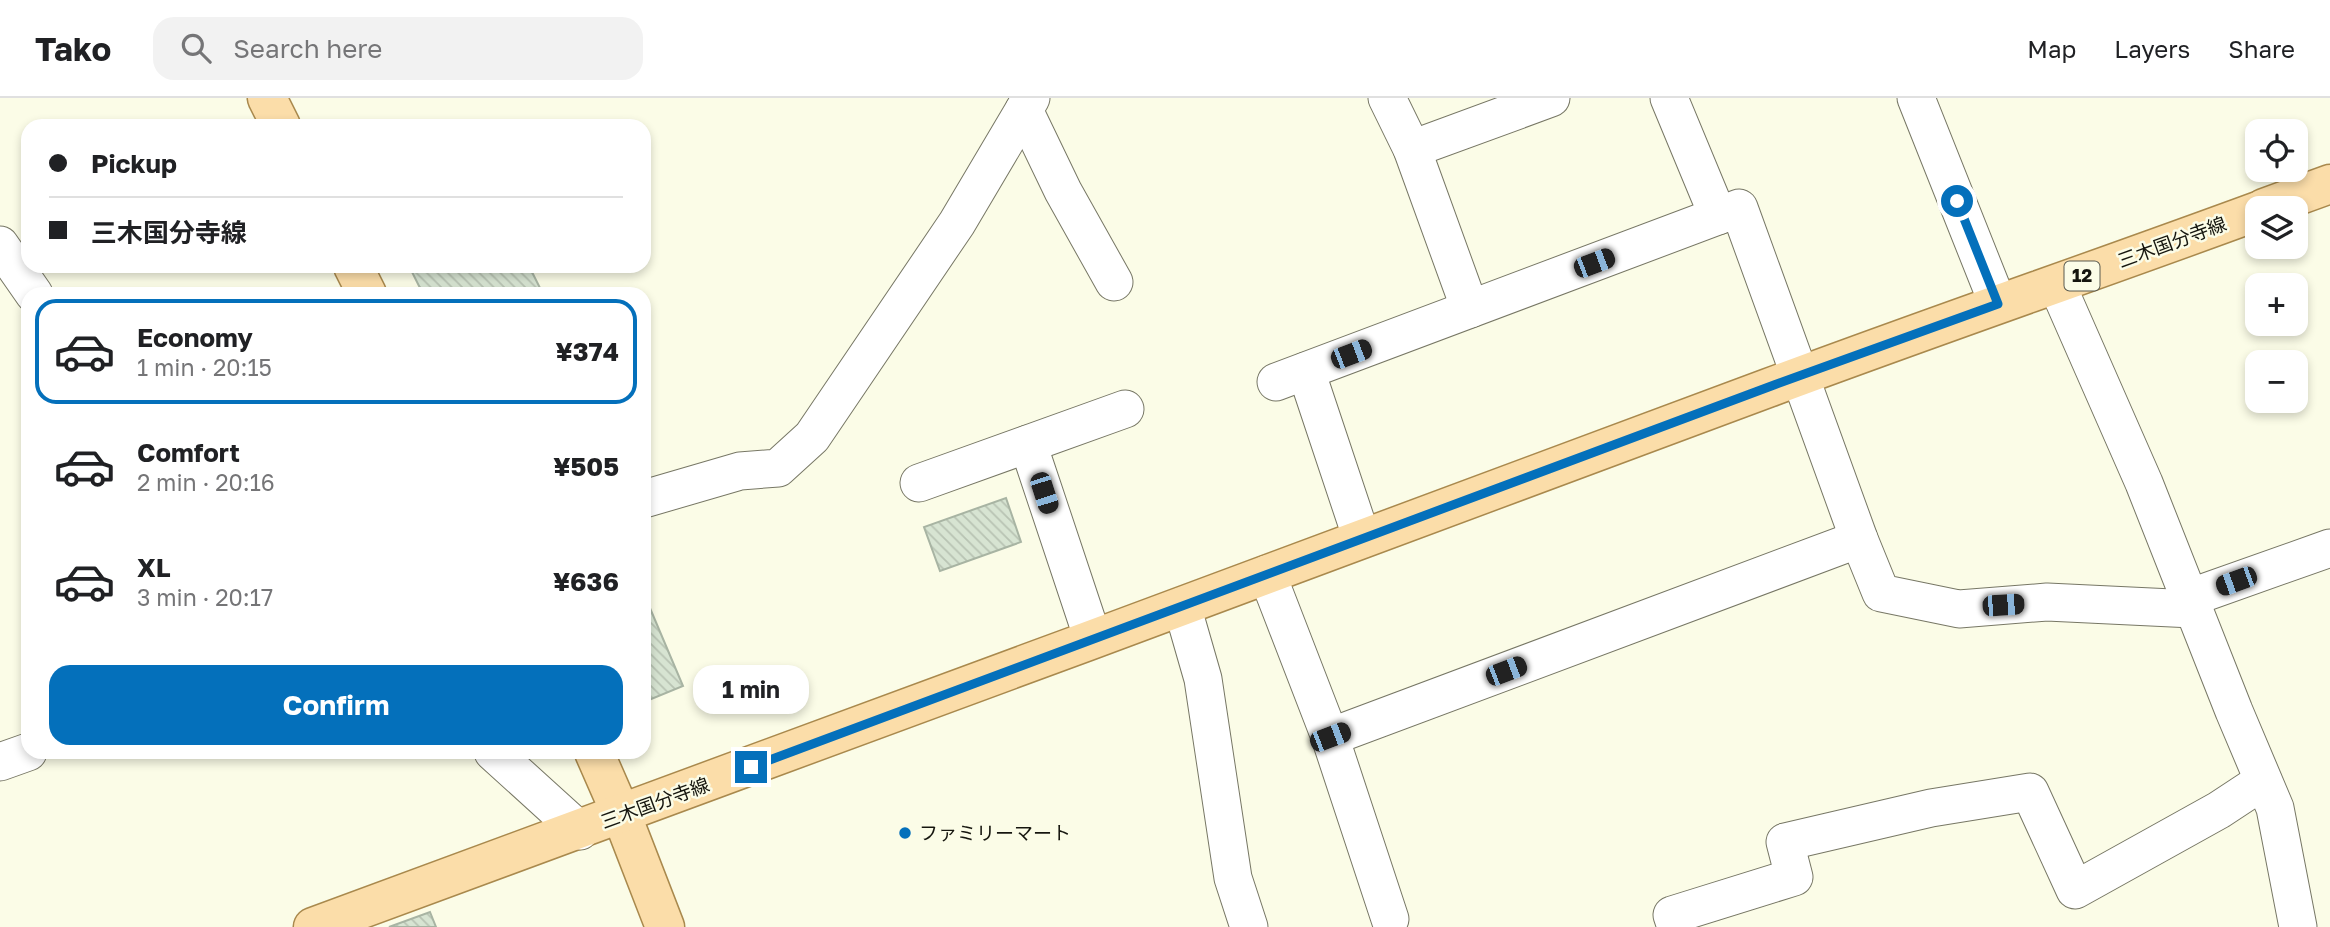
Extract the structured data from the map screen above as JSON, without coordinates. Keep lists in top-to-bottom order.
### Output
{
  "streets": {
    "main road": ["三木国分寺線", "12"]
  },
  "places": ["ファミリーマート"],
  "page": {
    "header": "Tako",
    "search": "Search here",
    "nav": ["Map", "Layers", "Share"],
    "map_buttons": ["+", "−"],
    "banner": ["Pickup", "三木国分寺線"],
    "list": [
      {
        "name": "Economy",
        "note": "1 min · 20:15",
        "value": "¥374"
      },
      {
        "name": "Comfort",
        "note": "2 min · 20:16",
        "value": "¥505"
      },
      {
        "name": "XL",
        "note": "3 min · 20:17",
        "value": "¥636"
      }
    ],
    "buttons": "Confirm",
    "bubble": "1 min"
  }
}
